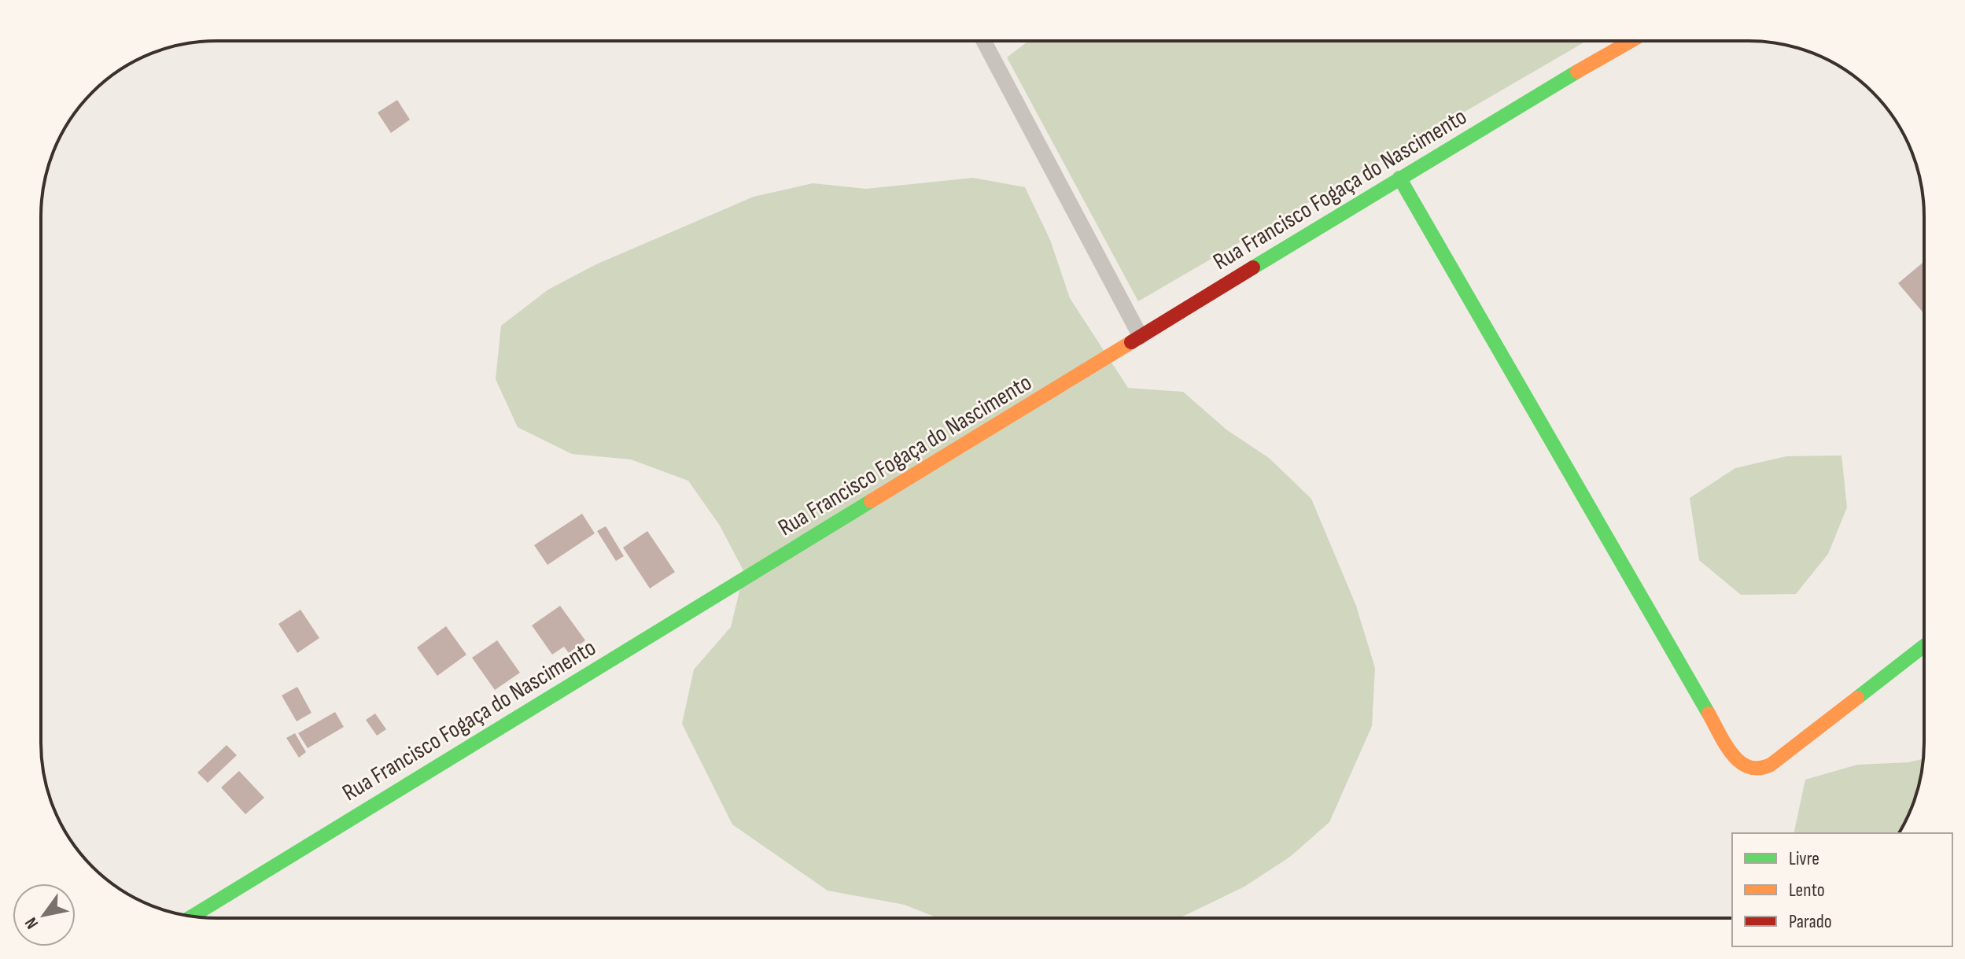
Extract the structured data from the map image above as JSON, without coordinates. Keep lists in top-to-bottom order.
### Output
{
  "streets": {
    "street": ["Rua Francisco Fogaça do Nascimento"]
  },
  "legend": ["Livre", "Lento", "Parado"],
  "north": "bottom left"
}
